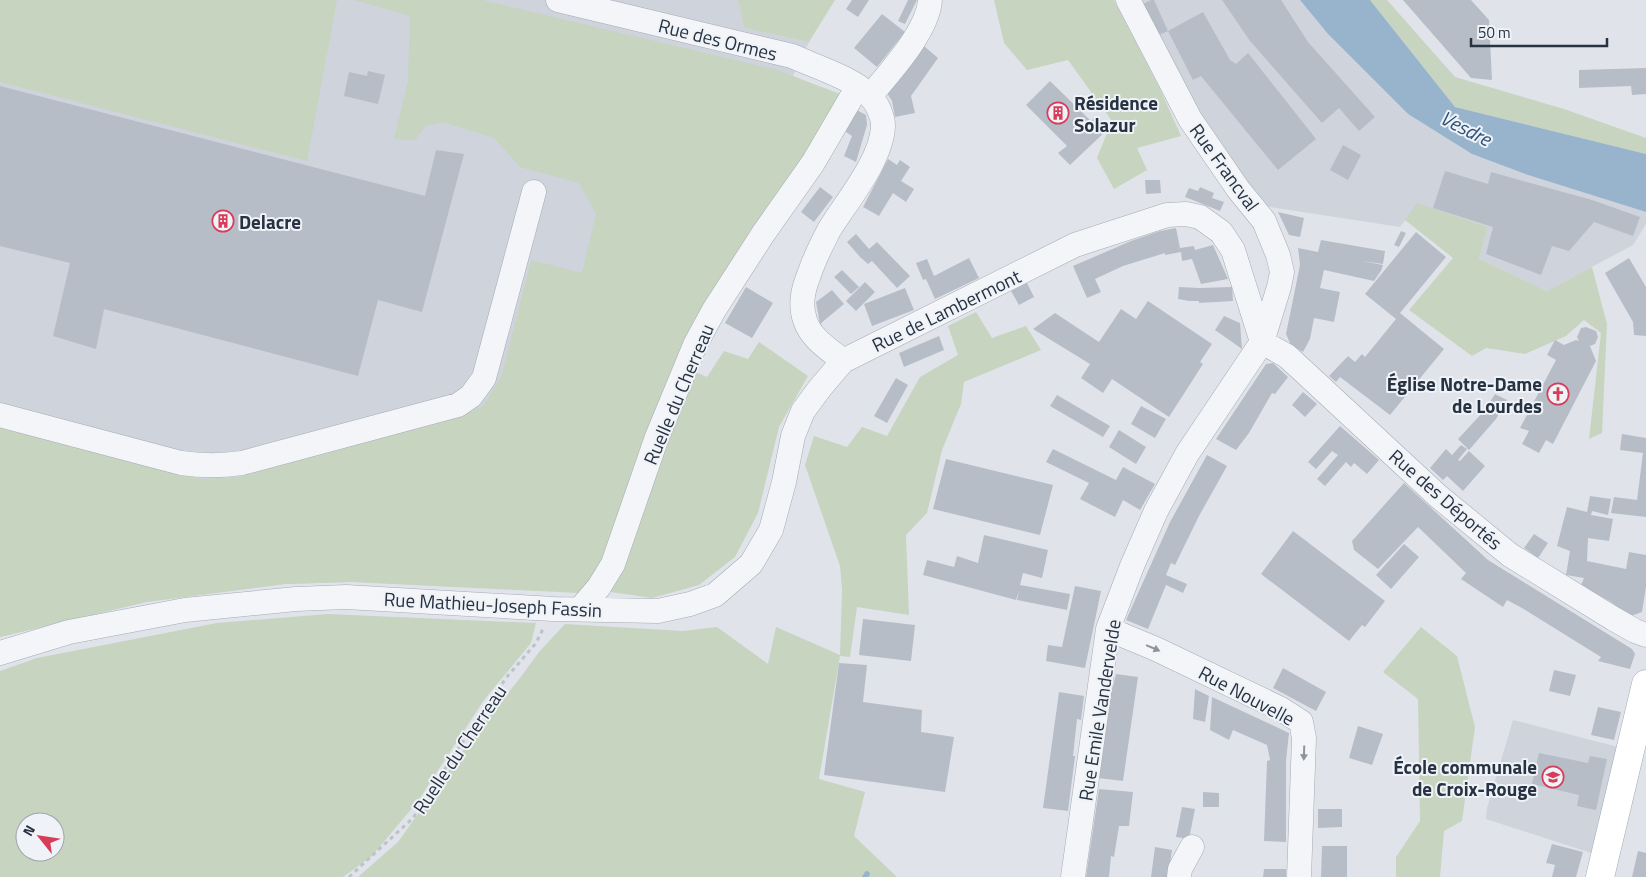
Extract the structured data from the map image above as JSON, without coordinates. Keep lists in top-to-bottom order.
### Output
{
  "streets": {
    "street": [
      "Rue des Ormes",
      "Rue Francval",
      "Rue de Lambermont",
      "Ruelle du Cherreau",
      "Rue des Déportés",
      "Rue Mathieu-Joseph Fassin",
      "Rue Nouvelle",
      "Rue Emile Vandervelde"
    ]
  },
  "crossings": [
    ["Rue des Ormes", "Ruelle du Cherreau"],
    ["Rue Francval", "Rue de Lambermont"],
    ["Rue Francval", "Rue des Déportés"],
    ["Rue Francval", "Rue Emile Vandervelde"],
    ["Rue de Lambermont", "Rue des Déportés"],
    ["Rue de Lambermont", "Rue Mathieu-Joseph Fassin"],
    ["Rue de Lambermont", "Rue Emile Vandervelde"],
    ["Ruelle du Cherreau", "Rue Mathieu-Joseph Fassin"],
    ["Rue des Déportés", "Rue Emile Vandervelde"],
    ["Rue Nouvelle", "Rue Emile Vandervelde"]
  ],
  "one_way": ["Rue Nouvelle"],
  "water": ["Vesdre"],
  "places": {
    "building": ["Résidence Solazur", "Delacre"],
    "church": ["Église Notre-Dame de Lourdes"],
    "school or university": ["École communale de Croix-Rouge"]
  },
  "scale_bar": "50 m",
  "north": "top left"
}
